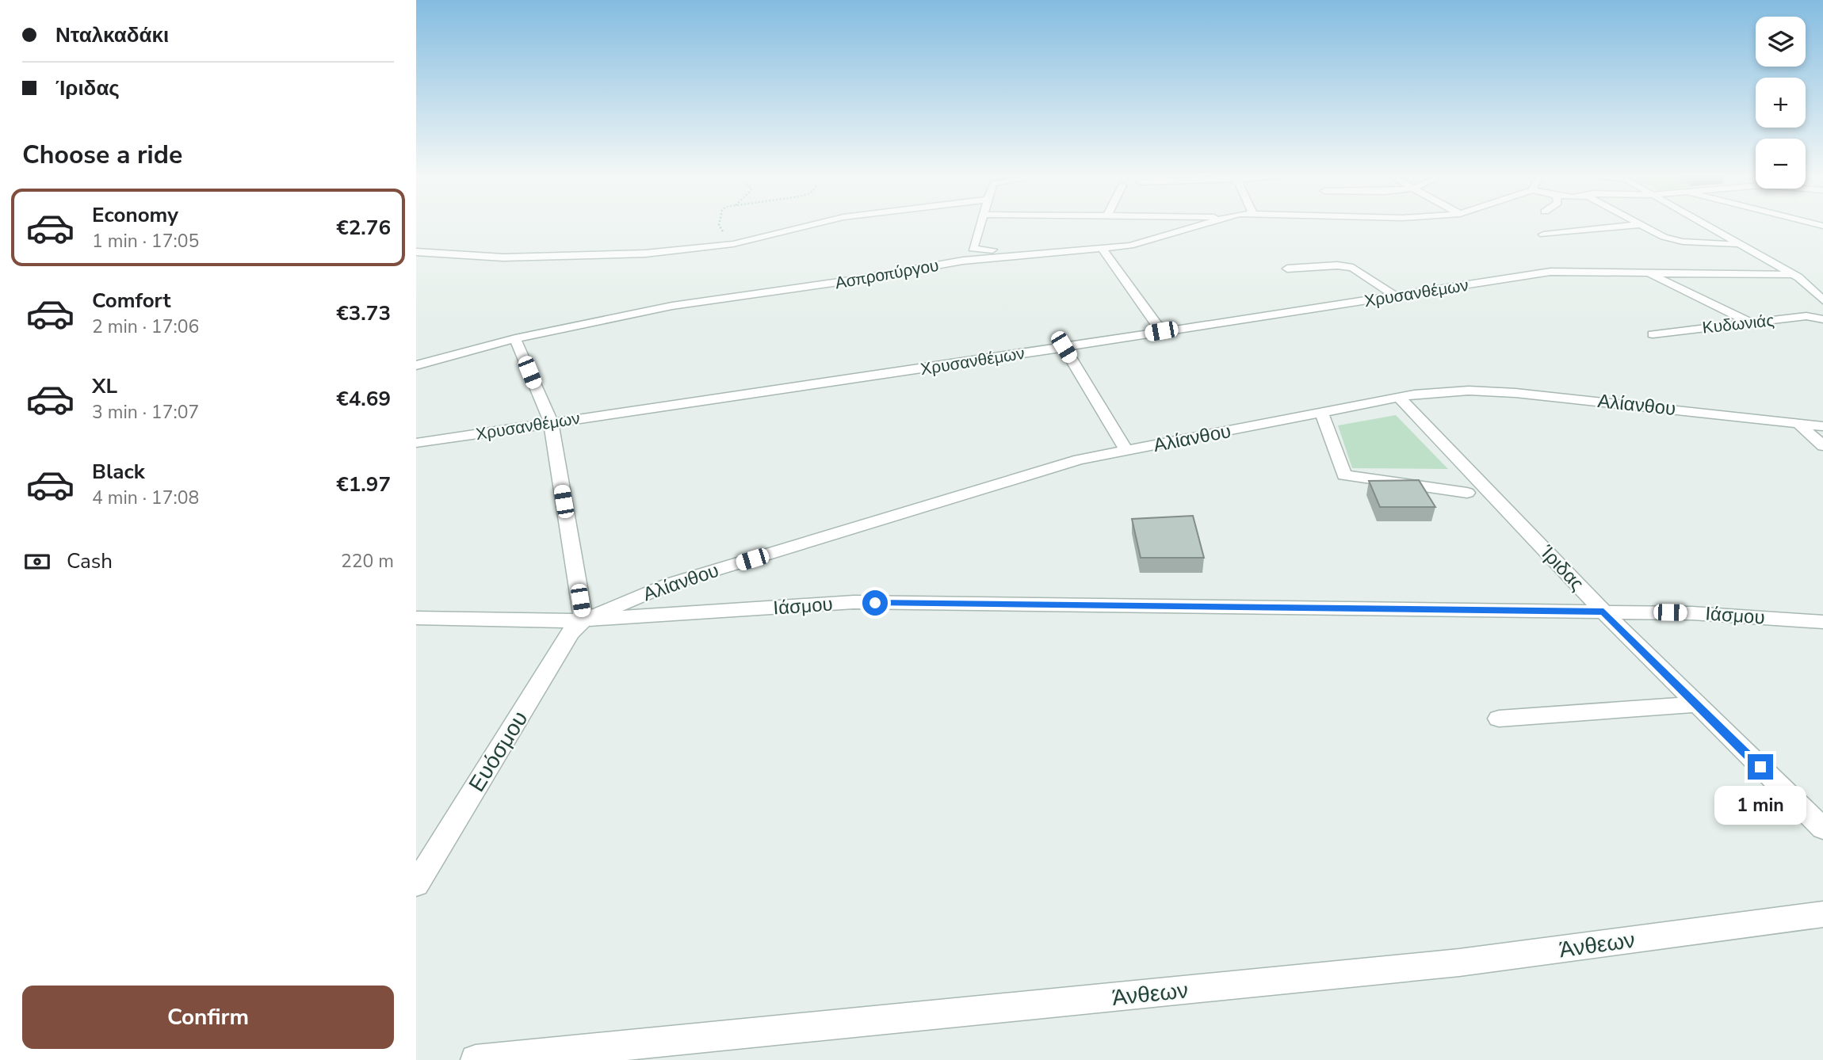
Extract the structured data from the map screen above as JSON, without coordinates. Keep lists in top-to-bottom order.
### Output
{
  "streets": {
    "street": [
      "Ασπροπύργου",
      "Χρυσανθέμων",
      "Κυδωνιάς",
      "Αλίανθου",
      "Ίριδας",
      "Ιάσμου",
      "Ευόσμου",
      "Άνθεων"
    ]
  },
  "crossings": [
    ["Αλίανθου", "Ίριδας"],
    ["Αλίανθου", "Ιάσμου"],
    ["Αλίανθου", "Ευόσμου"],
    ["Ίριδας", "Ιάσμου"],
    ["Ιάσμου", "Ευόσμου"]
  ],
  "page": {
    "banner": ["Νταλκαδάκι", "Ίριδας"],
    "map_buttons": ["+", "−"],
    "heading": "Choose a ride",
    "list": [
      {
        "name": "Economy",
        "note": "1 min · 17:05",
        "value": "€2.76"
      },
      {
        "name": "Comfort",
        "note": "2 min · 17:06",
        "value": "€3.73"
      },
      {
        "name": "XL",
        "note": "3 min · 17:07",
        "value": "€4.69"
      },
      {
        "name": "Black",
        "note": "4 min · 17:08",
        "value": "€1.97"
      }
    ],
    "pay": ["Cash", "220 m"],
    "bubble": "1 min",
    "buttons": "Confirm"
  }
}
